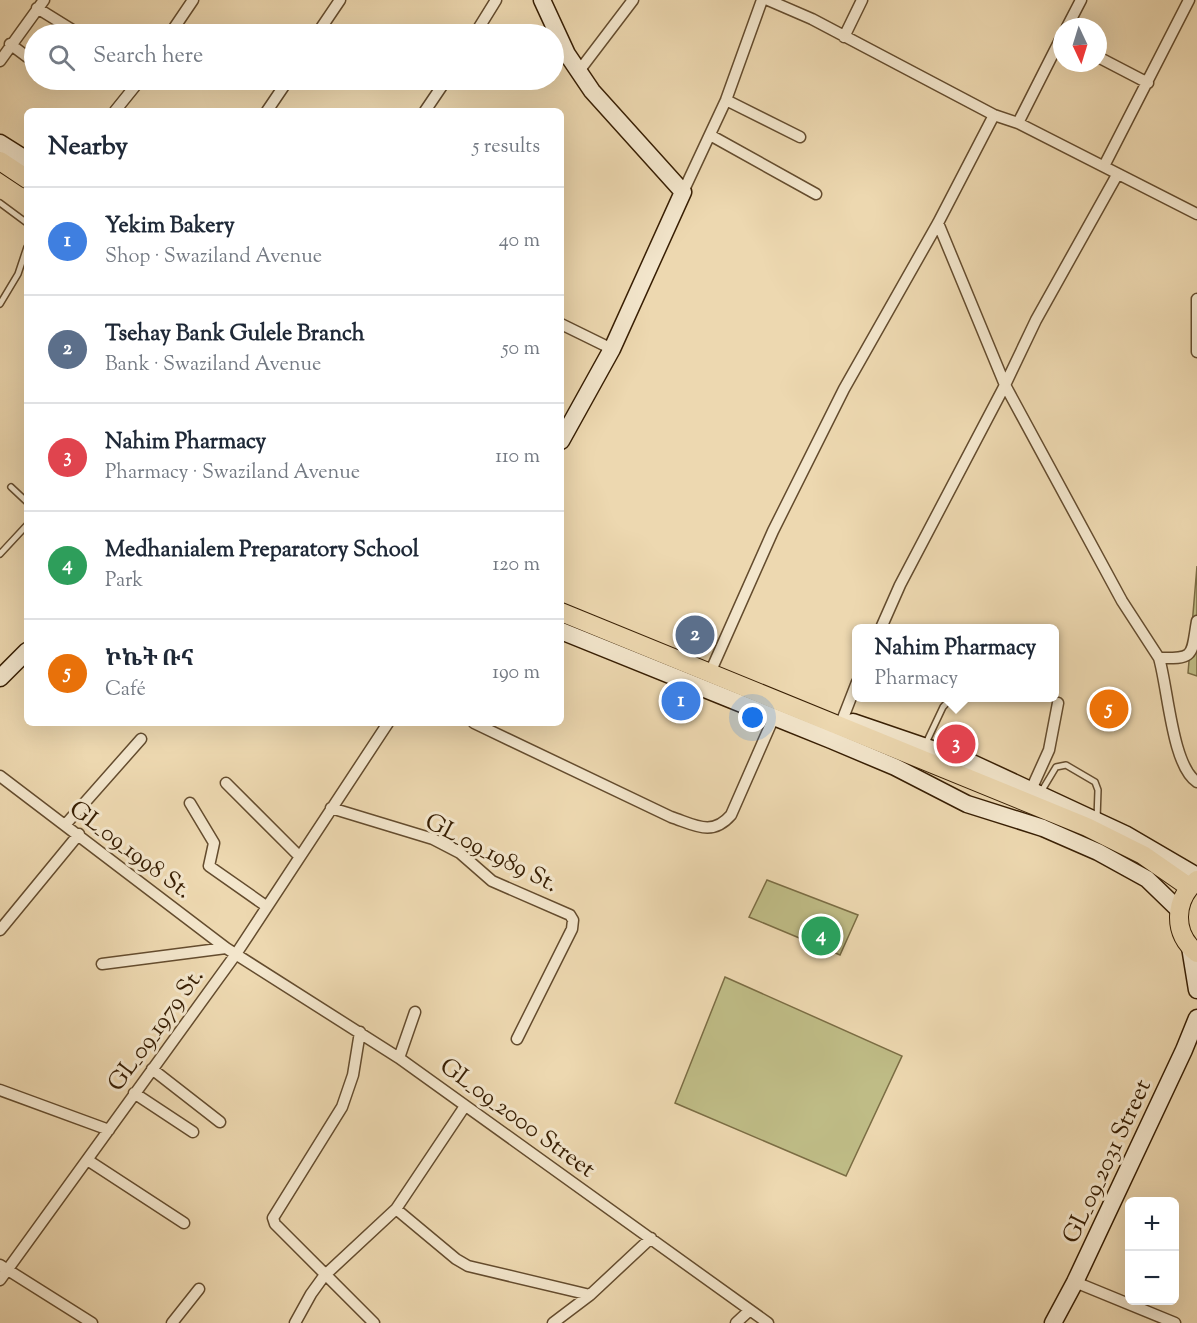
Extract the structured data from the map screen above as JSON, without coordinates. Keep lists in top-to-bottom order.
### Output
{
  "streets": {
    "main road": ["GL_09_2031 Street"],
    "street": [
      "GL_09_1998 St.",
      "GL_09_1989 St.",
      "GL_09_1979 St.",
      "GL_09_2000 Street"
    ]
  },
  "crossings": [
    ["GL_09_1998 St.", "GL_09_1979 St."],
    ["GL_09_1998 St.", "GL_09_2000 Street"],
    ["GL_09_1989 St.", "GL_09_1979 St."],
    ["GL_09_1979 St.", "GL_09_2000 Street"]
  ],
  "north": "bottom",
  "page": {
    "search": "Search here",
    "heading": ["Nearby", "5 results"],
    "list": [
      {
        "mark": "1",
        "name": "Yekim Bakery",
        "note": "Shop · Swaziland Avenue",
        "value": "40 m"
      },
      {
        "mark": "2",
        "name": "Tsehay Bank Gulele Branch",
        "note": "Bank · Swaziland Avenue",
        "value": "50 m"
      },
      {
        "mark": "3",
        "name": "Nahim Pharmacy",
        "note": "Pharmacy · Swaziland Avenue",
        "value": "110 m"
      },
      {
        "mark": "4",
        "name": "Medhanialem Preparatory School",
        "note": "Park",
        "value": "120 m"
      },
      {
        "mark": "5",
        "name": "ኮኬት ቡና",
        "note": "Café",
        "value": "190 m"
      }
    ],
    "pins": [
      "2",
      "1",
      "5",
      "3",
      "4"
    ],
    "popup": ["Nahim Pharmacy", "Pharmacy"],
    "map_buttons": ["+", "−"]
  }
}
